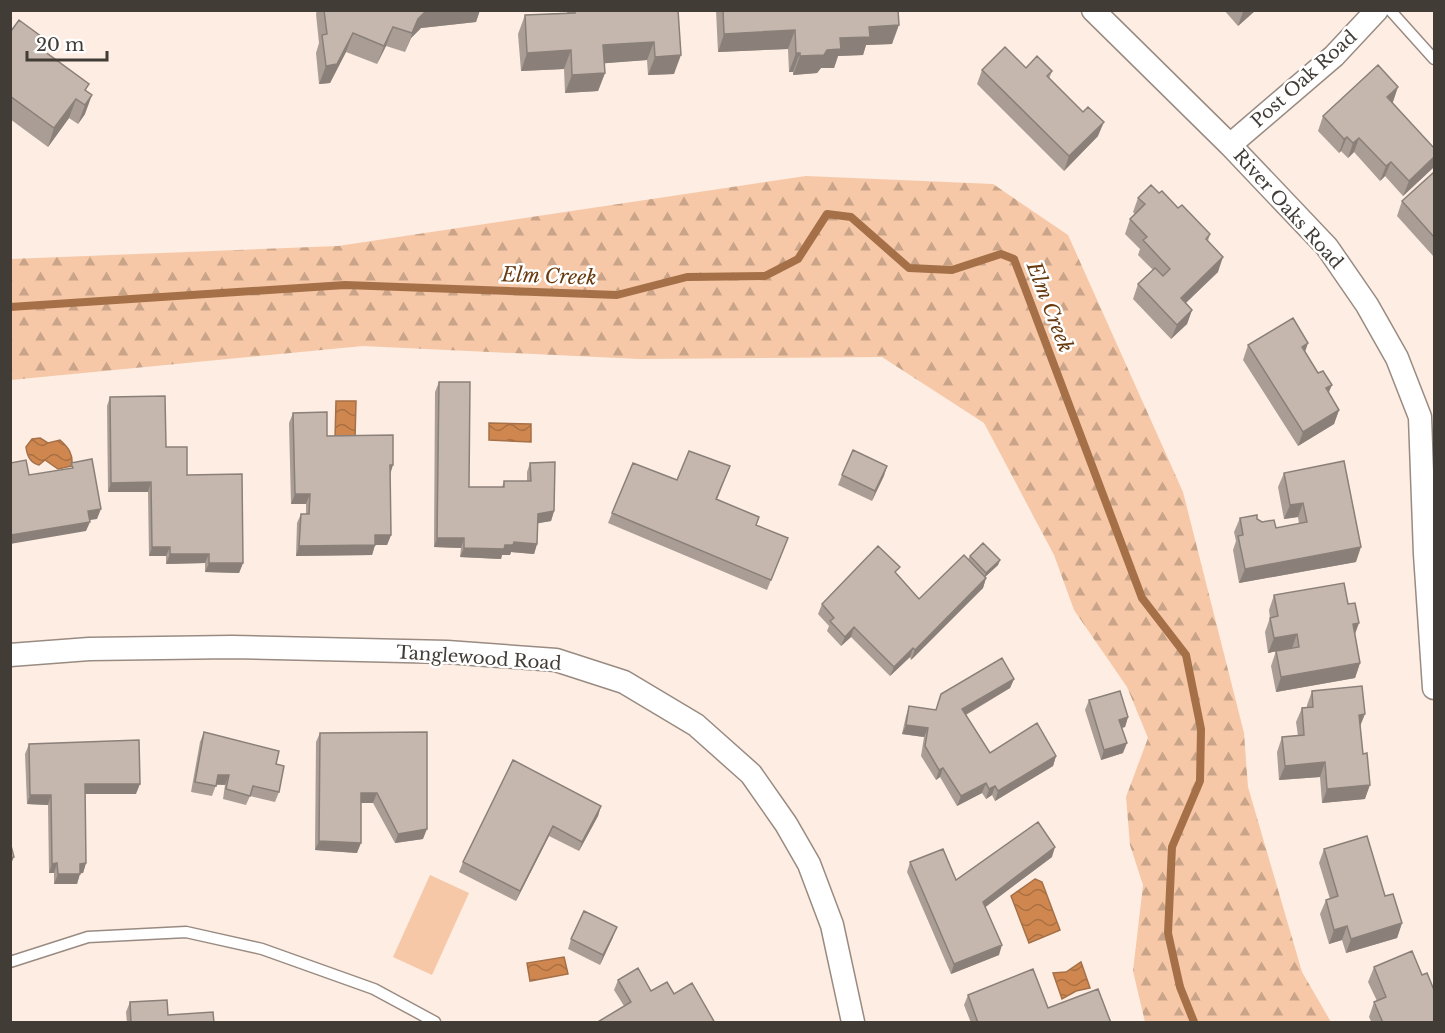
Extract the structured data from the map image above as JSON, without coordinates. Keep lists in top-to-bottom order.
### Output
{
  "streets": {
    "street": ["Post Oak Road", "River Oaks Road", "Tanglewood Road"]
  },
  "crossings": [
    ["Post Oak Road", "River Oaks Road"]
  ],
  "water": ["Elm Creek"],
  "scale_bar": "20 m"
}
